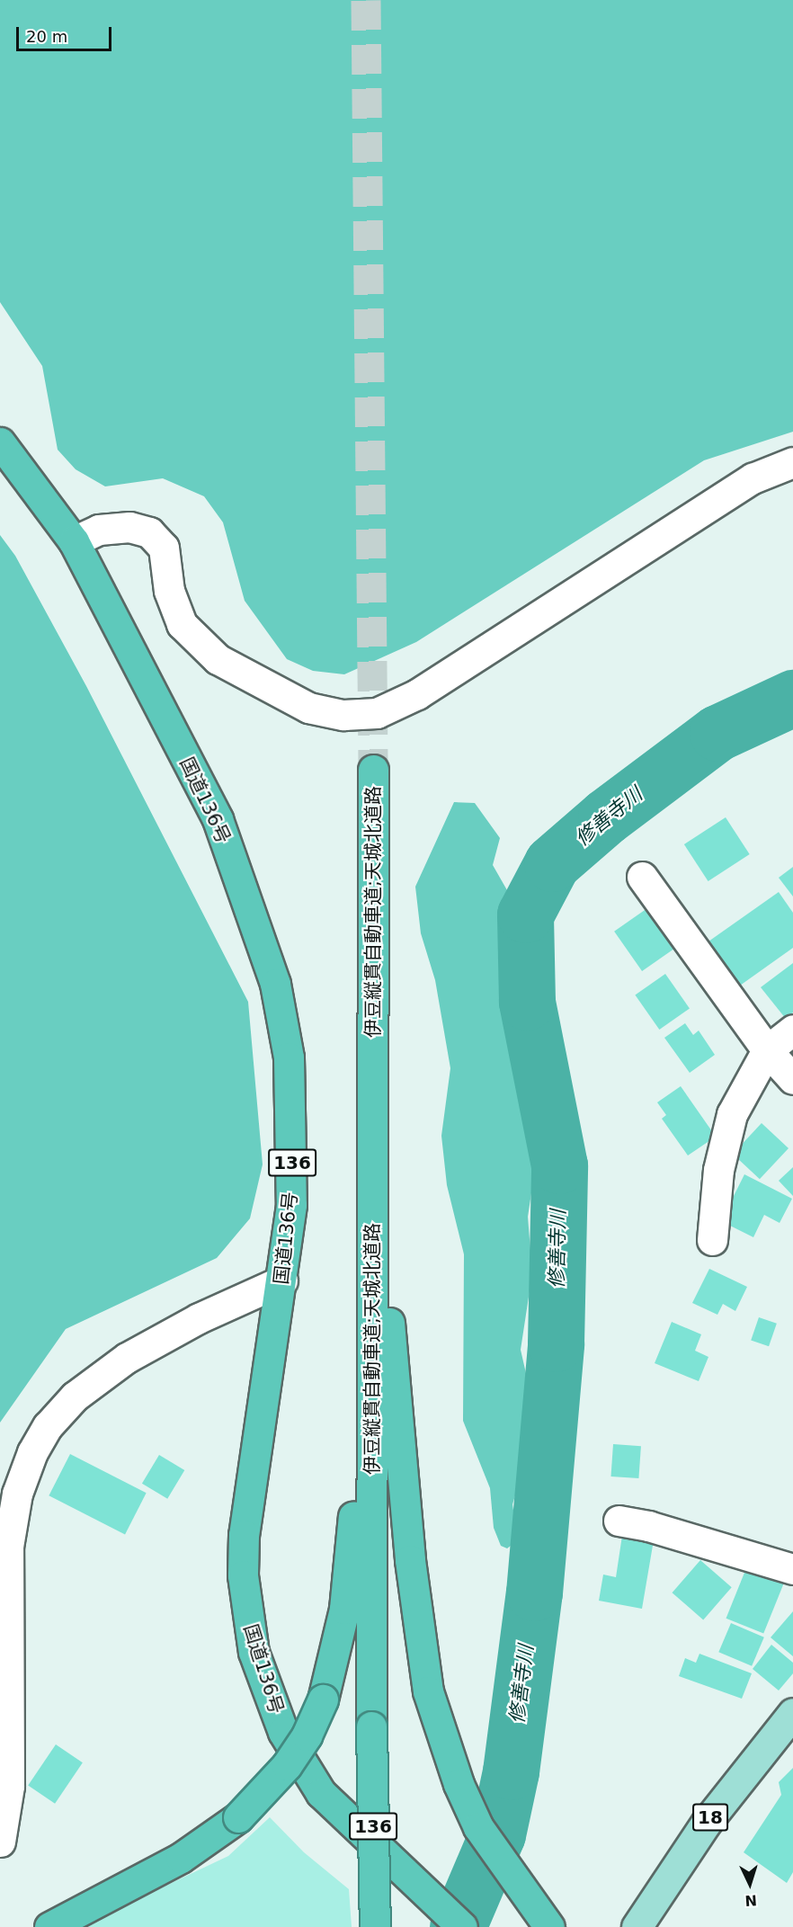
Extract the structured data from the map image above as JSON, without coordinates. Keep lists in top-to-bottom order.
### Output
{
  "streets": {
    "highway": ["国道136号", "伊豆縦貫自動車道;天城北道路", "136"],
    "main road": ["18"]
  },
  "water": ["修善寺川"],
  "scale_bar": "20 m",
  "north": "bottom"
}
